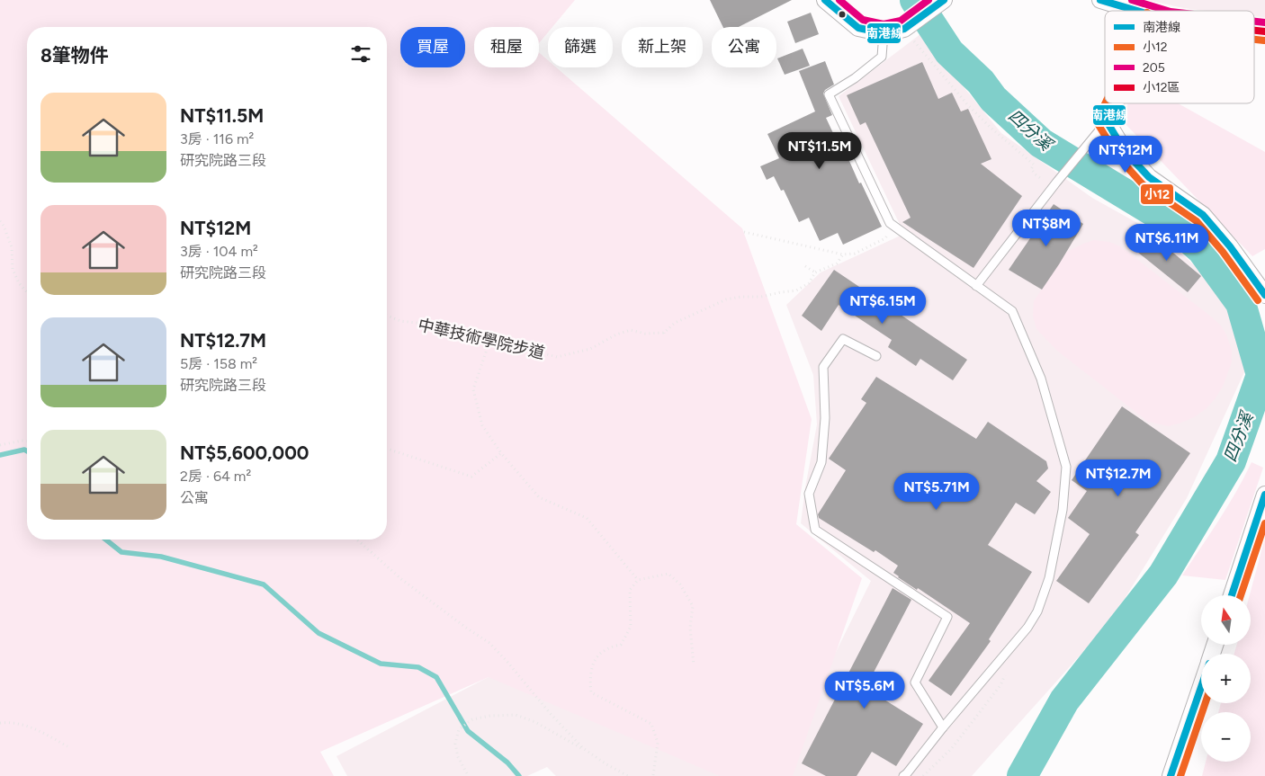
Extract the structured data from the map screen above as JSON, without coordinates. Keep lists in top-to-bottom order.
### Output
{
  "streets": {
    "path": ["中華技術學院步道"]
  },
  "water": ["四分溪"],
  "lines": [
    "transit line 南港線",
    "transit line 205",
    "transit line 小12區",
    "transit line 小12"
  ],
  "legend": [
    "南港線",
    "小12",
    "205",
    "小12區"
  ],
  "north": "top",
  "page": {
    "chip": [
      "買屋",
      "租屋",
      "篩選",
      "新上架",
      "公寓"
    ],
    "heading": "8筆物件",
    "list": [
      {
        "name": "NT$11.5M",
        "note": "3房 · 116 m² · 研究院路三段"
      },
      {
        "name": "NT$12M",
        "note": "3房 · 104 m² · 研究院路三段"
      },
      {
        "name": "NT$12.7M",
        "note": "5房 · 158 m² · 研究院路三段"
      },
      {
        "name": "NT$5,600,000",
        "note": "2房 · 64 m² · 公寓"
      }
    ],
    "price": [
      "NT$11.5M",
      "NT$12M",
      "NT$8M",
      "NT$6.11M",
      "NT$6.15M",
      "NT$12.7M",
      "NT$5.71M",
      "NT$5.6M"
    ],
    "map_buttons": ["+", "−"]
  }
}
